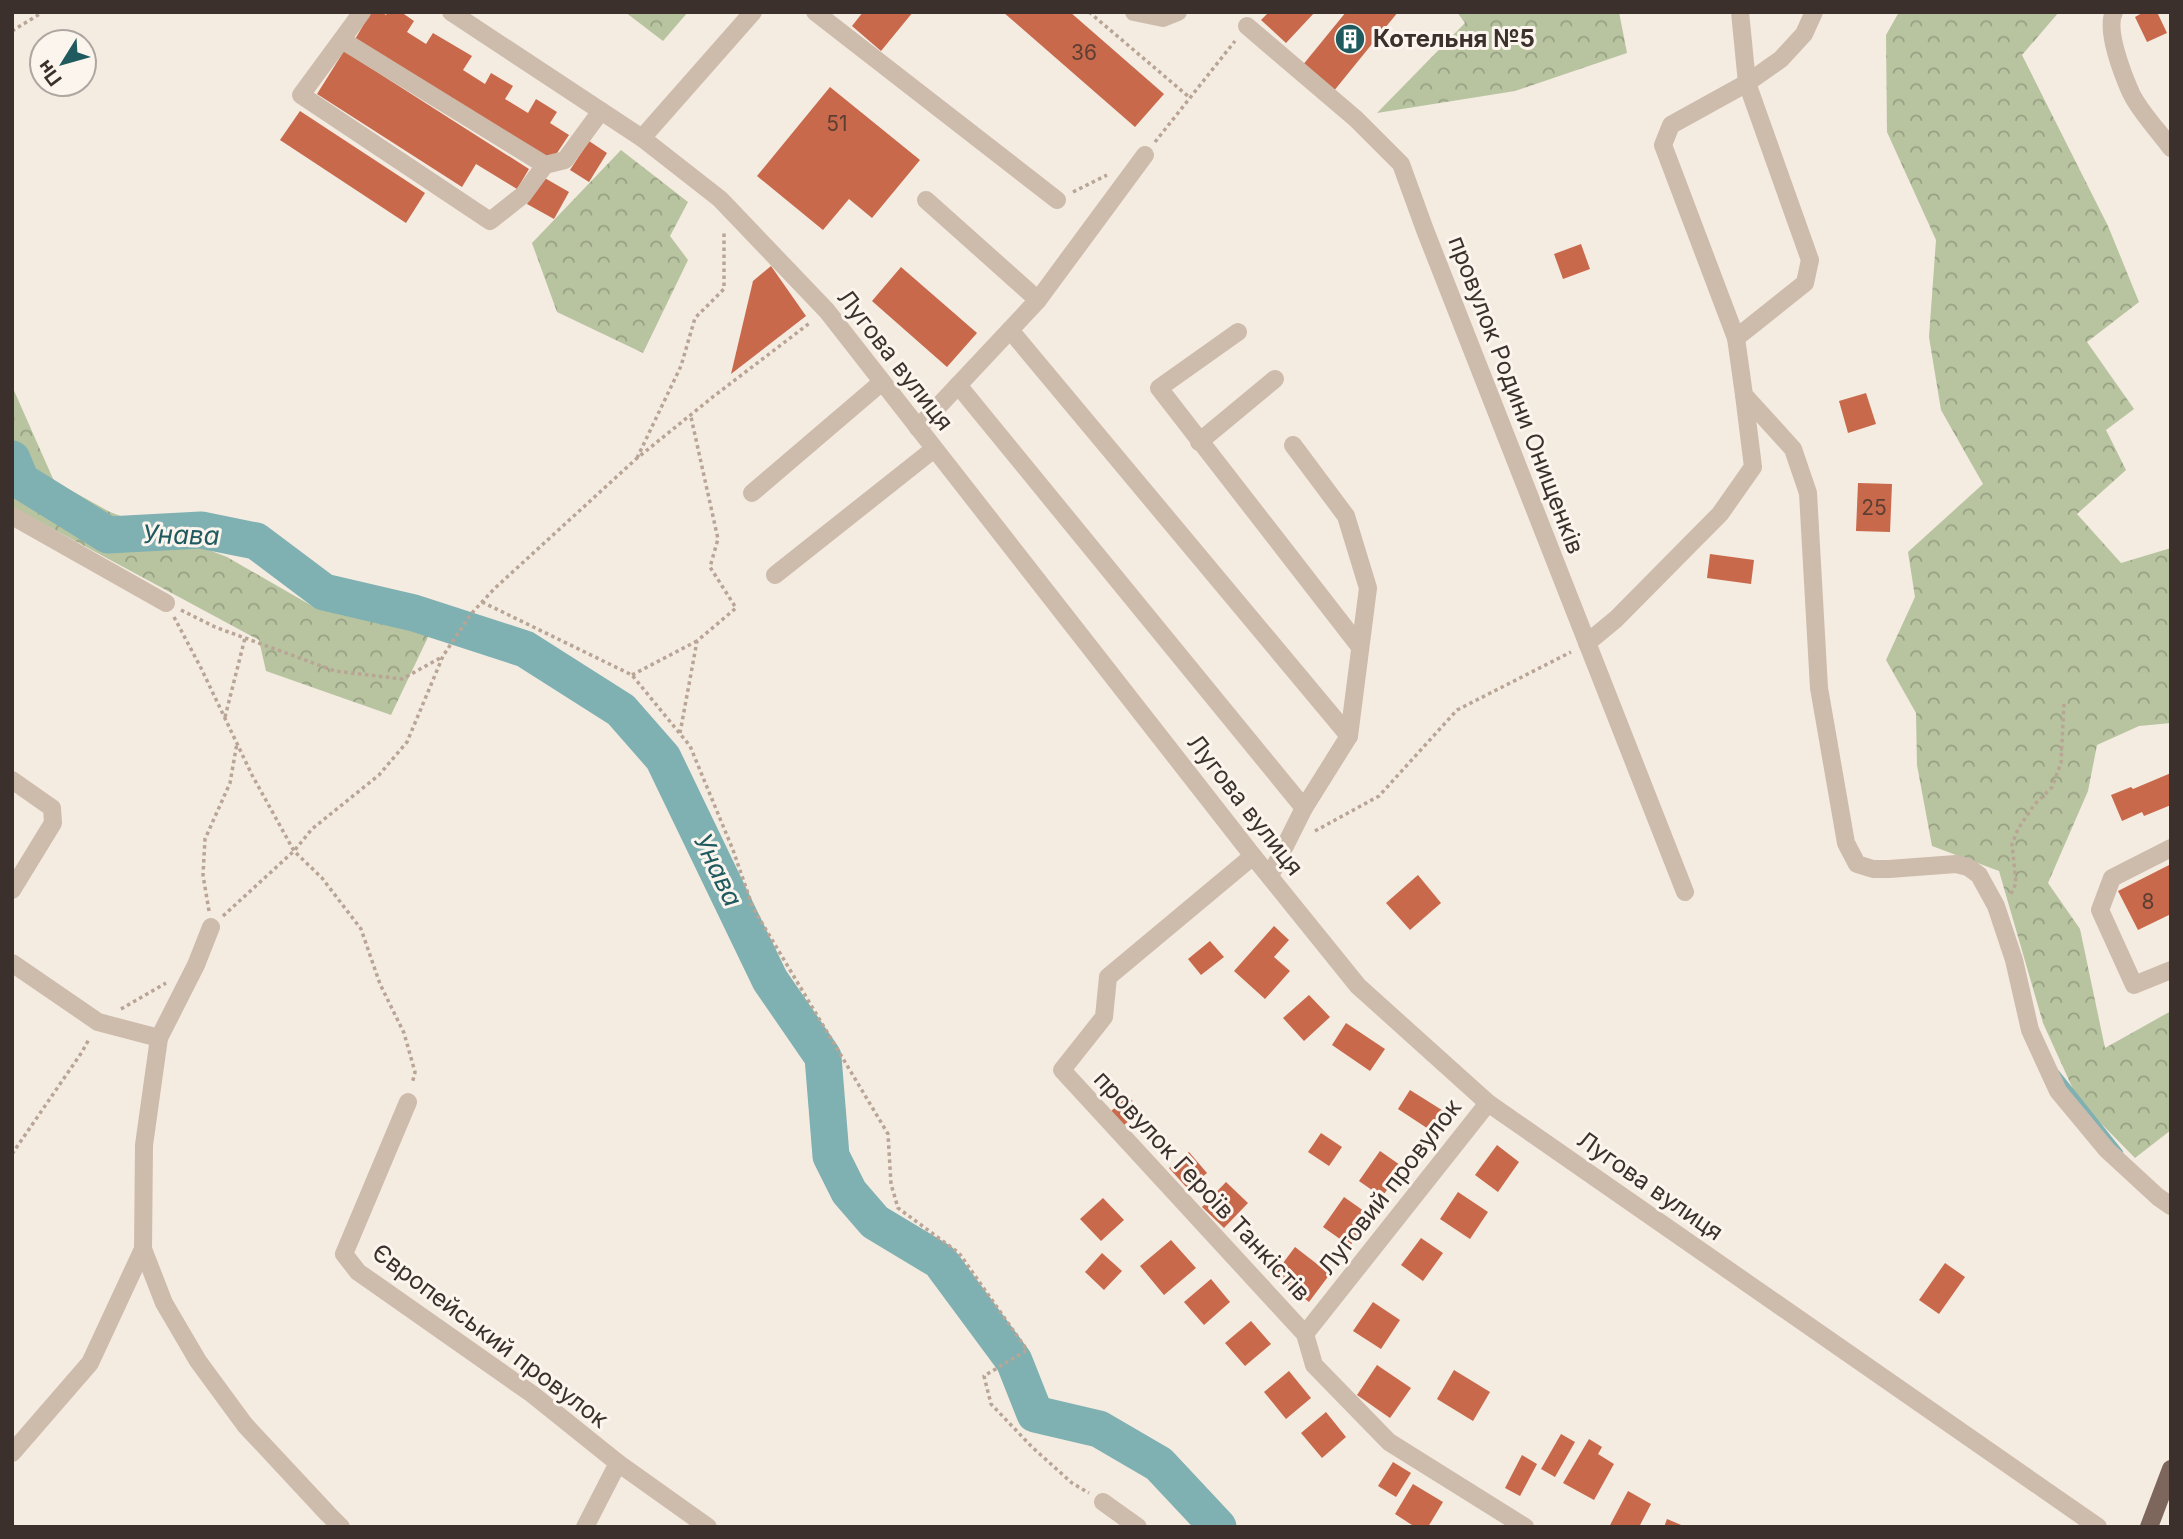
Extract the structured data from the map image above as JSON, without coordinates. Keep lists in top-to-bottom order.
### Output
{
  "streets": {
    "street": [
      "Лугова вулиця",
      "провулок Родини Онищенків",
      "провулок Героїв Танкістів",
      "Луговий провулок",
      "Європейський провулок"
    ]
  },
  "crossings": [
    ["Лугова вулиця", "провулок Героїв Танкістів"],
    ["Лугова вулиця", "Луговий провулок"],
    ["провулок Героїв Танкістів", "Луговий провулок"]
  ],
  "water": ["Унава"],
  "places": {
    "building": ["Котельня №5"]
  },
  "house_numbers": [
    "36",
    "51",
    "25",
    "8"
  ],
  "north": "bottom left"
}
